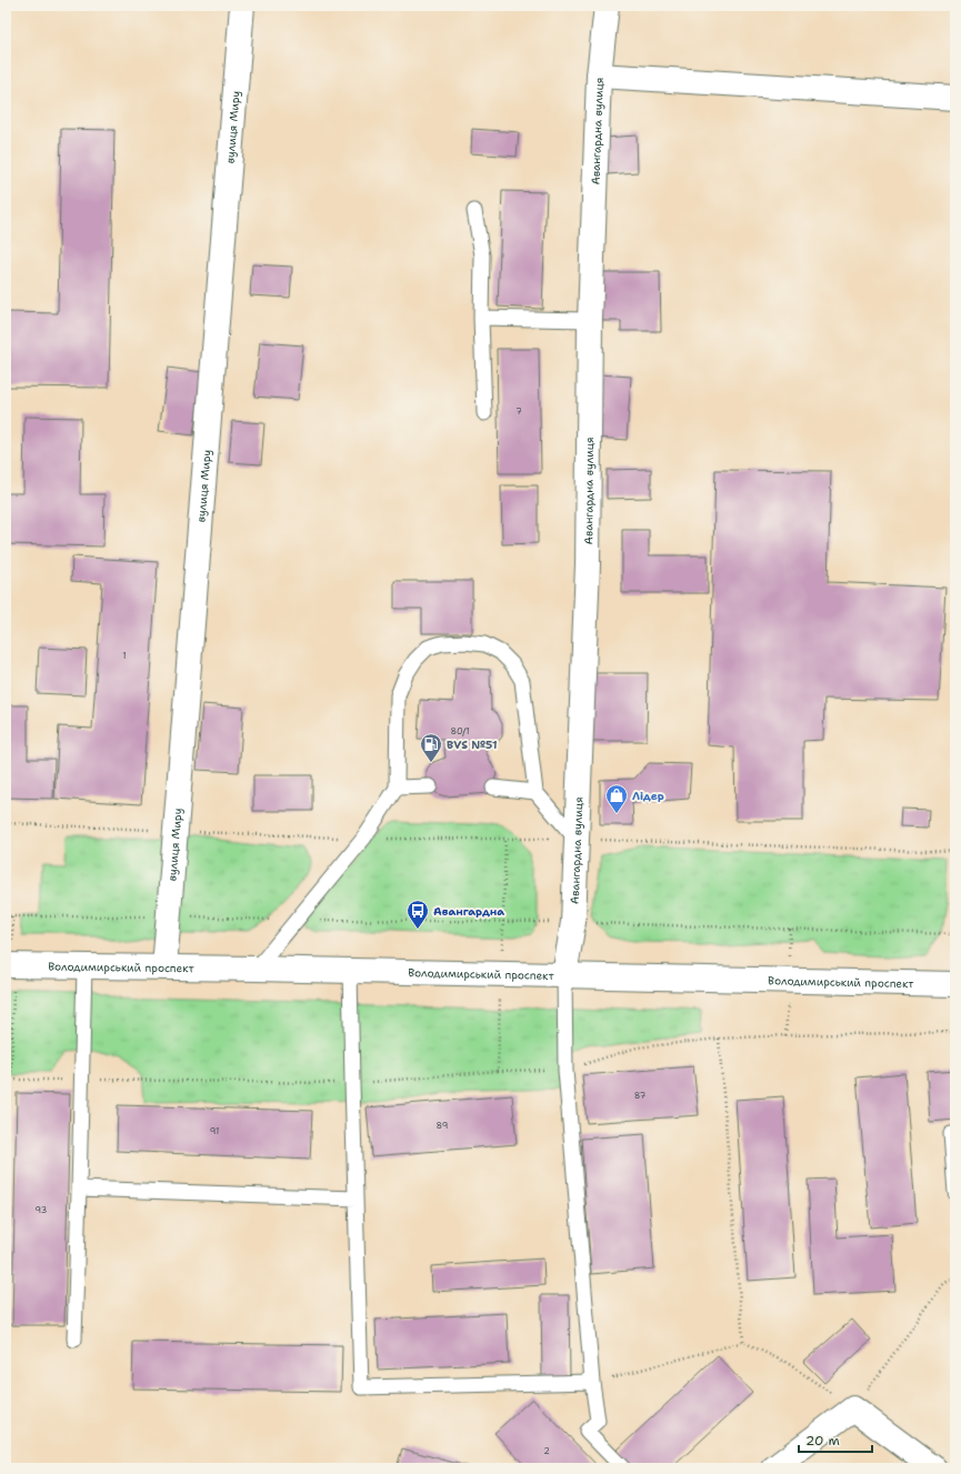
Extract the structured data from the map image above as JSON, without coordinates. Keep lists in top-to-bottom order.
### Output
{
  "streets": {
    "street": ["вулиця Миру", "Авангардна вулиця", "Володимирський проспект"]
  },
  "crossings": [
    ["вулиця Миру", "Володимирський проспект"],
    ["Авангардна вулиця", "Володимирський проспект"]
  ],
  "places": {
    "fuel station": ["BVS №51"],
    "shop": ["Лідер"],
    "bus stop": ["Авангардна"]
  },
  "house_numbers": [
    "7",
    "1",
    "80/1",
    "87",
    "89",
    "91",
    "93",
    "2"
  ],
  "scale_bar": "20 m"
}
